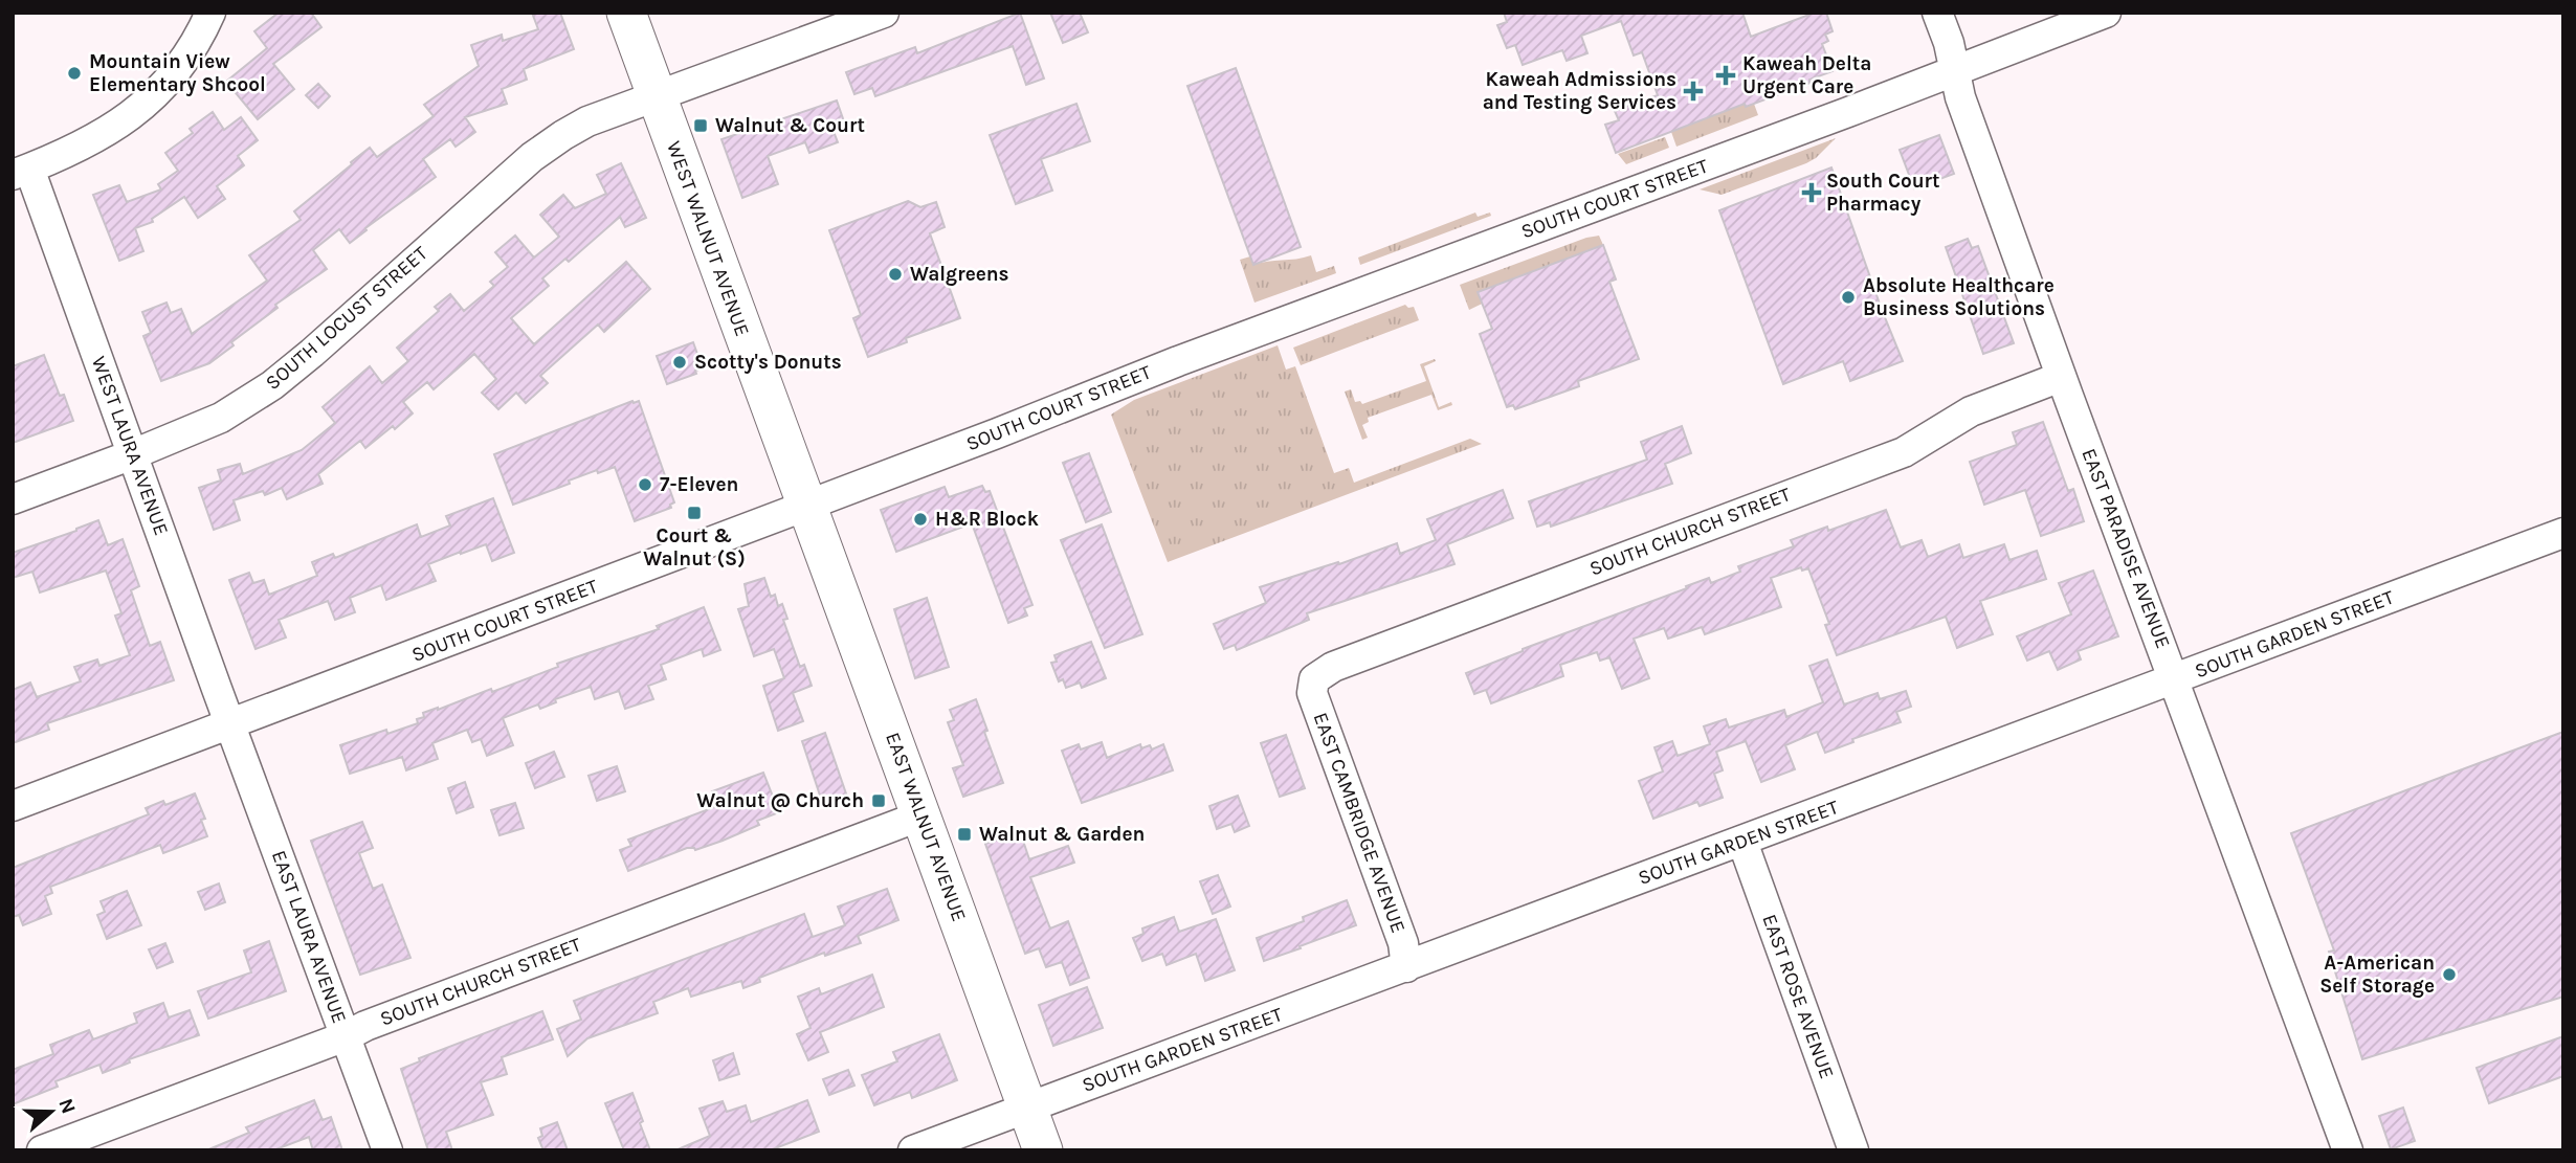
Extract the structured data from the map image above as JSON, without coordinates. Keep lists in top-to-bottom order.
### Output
{
  "streets": {
    "main road": ["WEST WALNUT AVENUE", "EAST WALNUT AVENUE"],
    "street": [
      "SOUTH COURT STREET",
      "SOUTH LOCUST STREET",
      "WEST LAURA AVENUE",
      "SOUTH CHURCH STREET",
      "EAST PARADISE AVENUE",
      "SOUTH GARDEN STREET",
      "EAST CAMBRIDGE AVENUE",
      "EAST LAURA AVENUE",
      "EAST ROSE AVENUE"
    ]
  },
  "crossings": [
    ["SOUTH COURT STREET", "WEST WALNUT AVENUE"],
    ["SOUTH COURT STREET", "WEST LAURA AVENUE"],
    ["SOUTH COURT STREET", "EAST PARADISE AVENUE"],
    ["SOUTH COURT STREET", "EAST WALNUT AVENUE"],
    ["SOUTH COURT STREET", "EAST LAURA AVENUE"],
    ["WEST WALNUT AVENUE", "SOUTH LOCUST STREET"],
    ["WEST WALNUT AVENUE", "EAST WALNUT AVENUE"],
    ["SOUTH LOCUST STREET", "WEST LAURA AVENUE"],
    ["WEST LAURA AVENUE", "EAST LAURA AVENUE"],
    ["SOUTH CHURCH STREET", "EAST PARADISE AVENUE"],
    ["SOUTH CHURCH STREET", "EAST CAMBRIDGE AVENUE"],
    ["SOUTH CHURCH STREET", "EAST WALNUT AVENUE"],
    ["SOUTH CHURCH STREET", "EAST LAURA AVENUE"],
    ["EAST PARADISE AVENUE", "SOUTH GARDEN STREET"],
    ["SOUTH GARDEN STREET", "EAST CAMBRIDGE AVENUE"],
    ["SOUTH GARDEN STREET", "EAST WALNUT AVENUE"],
    ["SOUTH GARDEN STREET", "EAST ROSE AVENUE"]
  ],
  "places": {
    "other": [
      "Mountain View Elementary Shcool",
      "Walgreens",
      "Absolute Healthcare Business Solutions",
      "Scotty's Donuts",
      "7-Eleven",
      "H&R Block",
      "A-American Self Storage"
    ],
    "health": ["Kaweah Delta Urgent Care", "Kaweah Admissions and Testing Services", "South Court Pharmacy"],
    "transit": [
      "Walnut & Court",
      "Court & Walnut (S)",
      "Walnut @ Church",
      "Walnut & Garden"
    ]
  },
  "north": "right"
}
